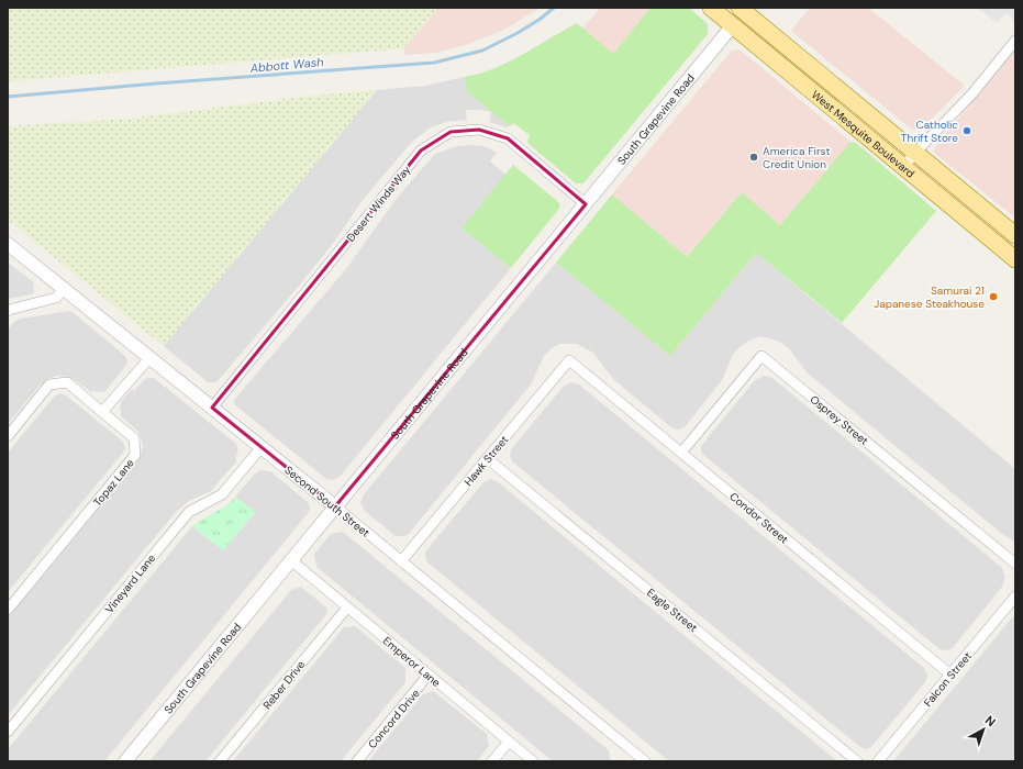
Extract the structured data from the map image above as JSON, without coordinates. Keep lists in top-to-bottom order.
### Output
{
  "streets": {
    "main road": ["West Mesquite Boulevard"],
    "street": [
      "South Grapevine Road",
      "Desert Winds Way",
      "Osprey Street",
      "Hawk Street",
      "Topaz Lane",
      "Second South Street",
      "Condor Street",
      "Vineyard Lane",
      "Eagle Street",
      "Emperor Lane",
      "Falcon Street",
      "Reber Drive",
      "Concord Drive"
    ]
  },
  "crossings": [
    ["South Grapevine Road", "West Mesquite Boulevard"],
    ["South Grapevine Road", "Desert Winds Way"],
    ["South Grapevine Road", "Second South Street"],
    ["South Grapevine Road", "Emperor Lane"],
    ["Desert Winds Way", "Second South Street"],
    ["Osprey Street", "Condor Street"],
    ["Hawk Street", "Second South Street"],
    ["Hawk Street", "Condor Street"],
    ["Hawk Street", "Eagle Street"],
    ["Second South Street", "Vineyard Lane"],
    ["Condor Street", "Falcon Street"],
    ["Emperor Lane", "Reber Drive"],
    ["Emperor Lane", "Concord Drive"]
  ],
  "water": ["Abbott Wash"],
  "places": ["Catholic Thrift Store", "America First Credit Union", "Samurai 21 Japanese Steakhouse"],
  "north": "top right"
}
